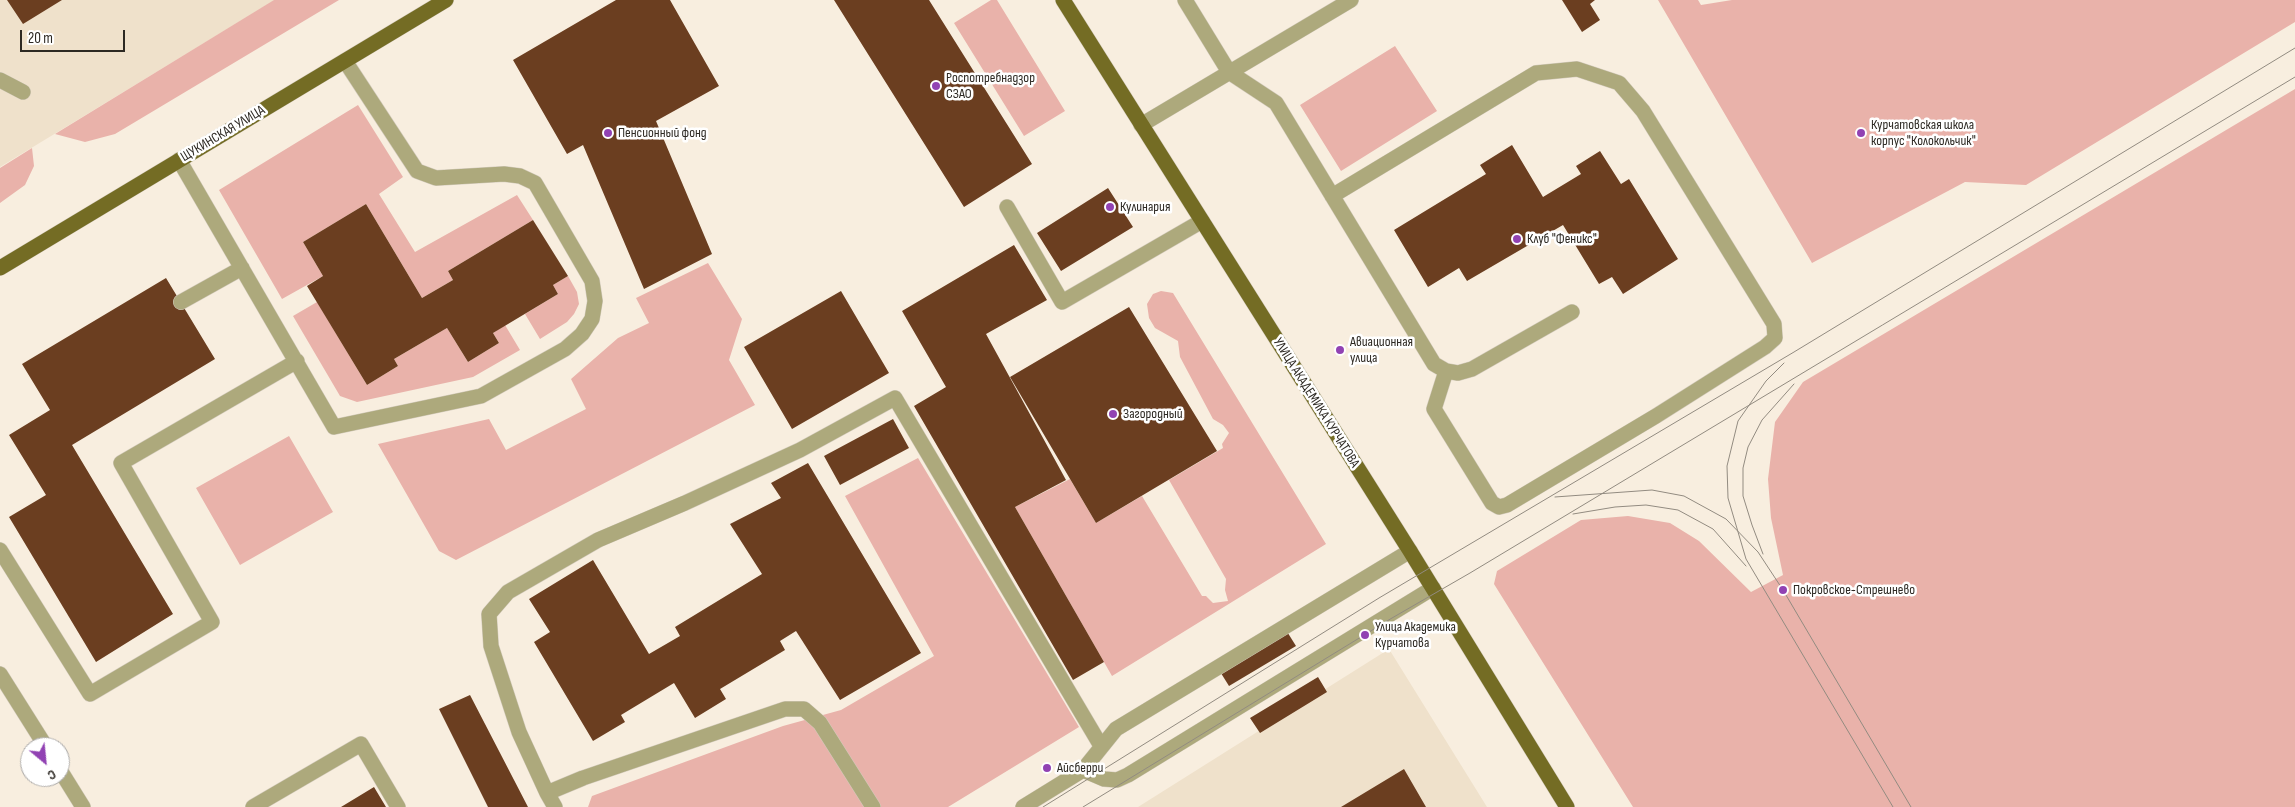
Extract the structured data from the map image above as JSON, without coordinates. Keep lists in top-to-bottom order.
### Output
{
  "streets": {
    "main road": ["ЩУКИНСКАЯ УЛИЦА", "УЛИЦА АКАДЕМИКА КУРЧАТОВА"]
  },
  "places": [
    "Роспотребнадзор СЗАО",
    "Пенсионный фонд",
    "Курчатовская школа корпус \"Колокольчик\"",
    "Кулинария",
    "Клуб \"Феникс\"",
    "Авиационная улица",
    "Загородный",
    "Покровское-Стрешнево",
    "Улица Академика Курчатова",
    "Айсберри"
  ],
  "scale_bar": "20 m",
  "north": "bottom right"
}
